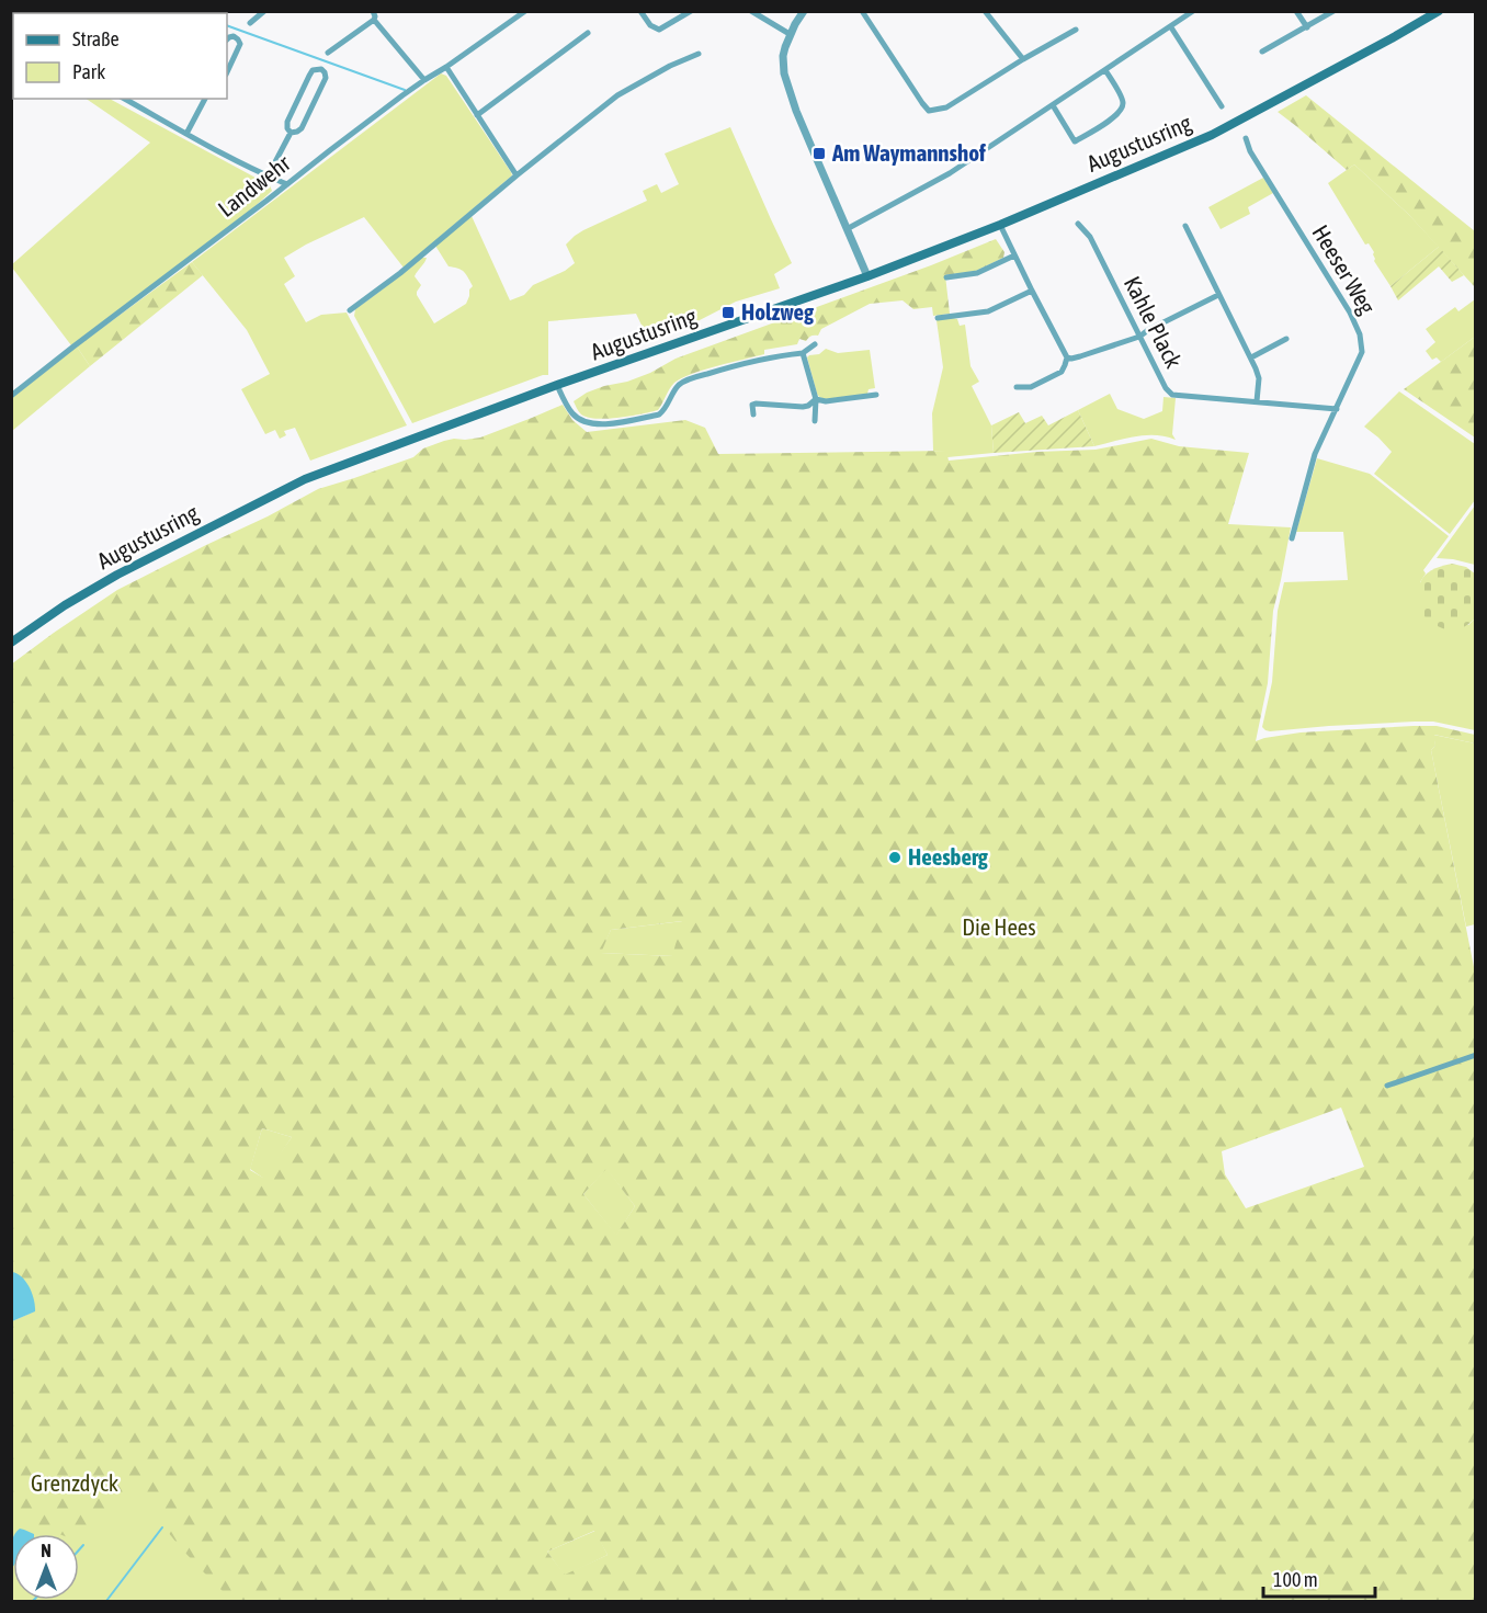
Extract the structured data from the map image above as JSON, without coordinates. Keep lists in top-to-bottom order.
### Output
{
  "streets": {
    "main road": ["Augustusring"],
    "street": ["Landwehr", "Heeser Weg", "Kahle Plack"]
  },
  "crossings": [
    ["Heeser Weg", "Kahle Plack"]
  ],
  "parks": ["Die Hees", "Grenzdyck"],
  "places": {
    "transit": ["Am Waymannshof", "Holzweg"],
    "other": ["Heesberg"]
  },
  "legend": ["Straße", "Park"],
  "scale_bar": "100 m",
  "north": "top"
}
